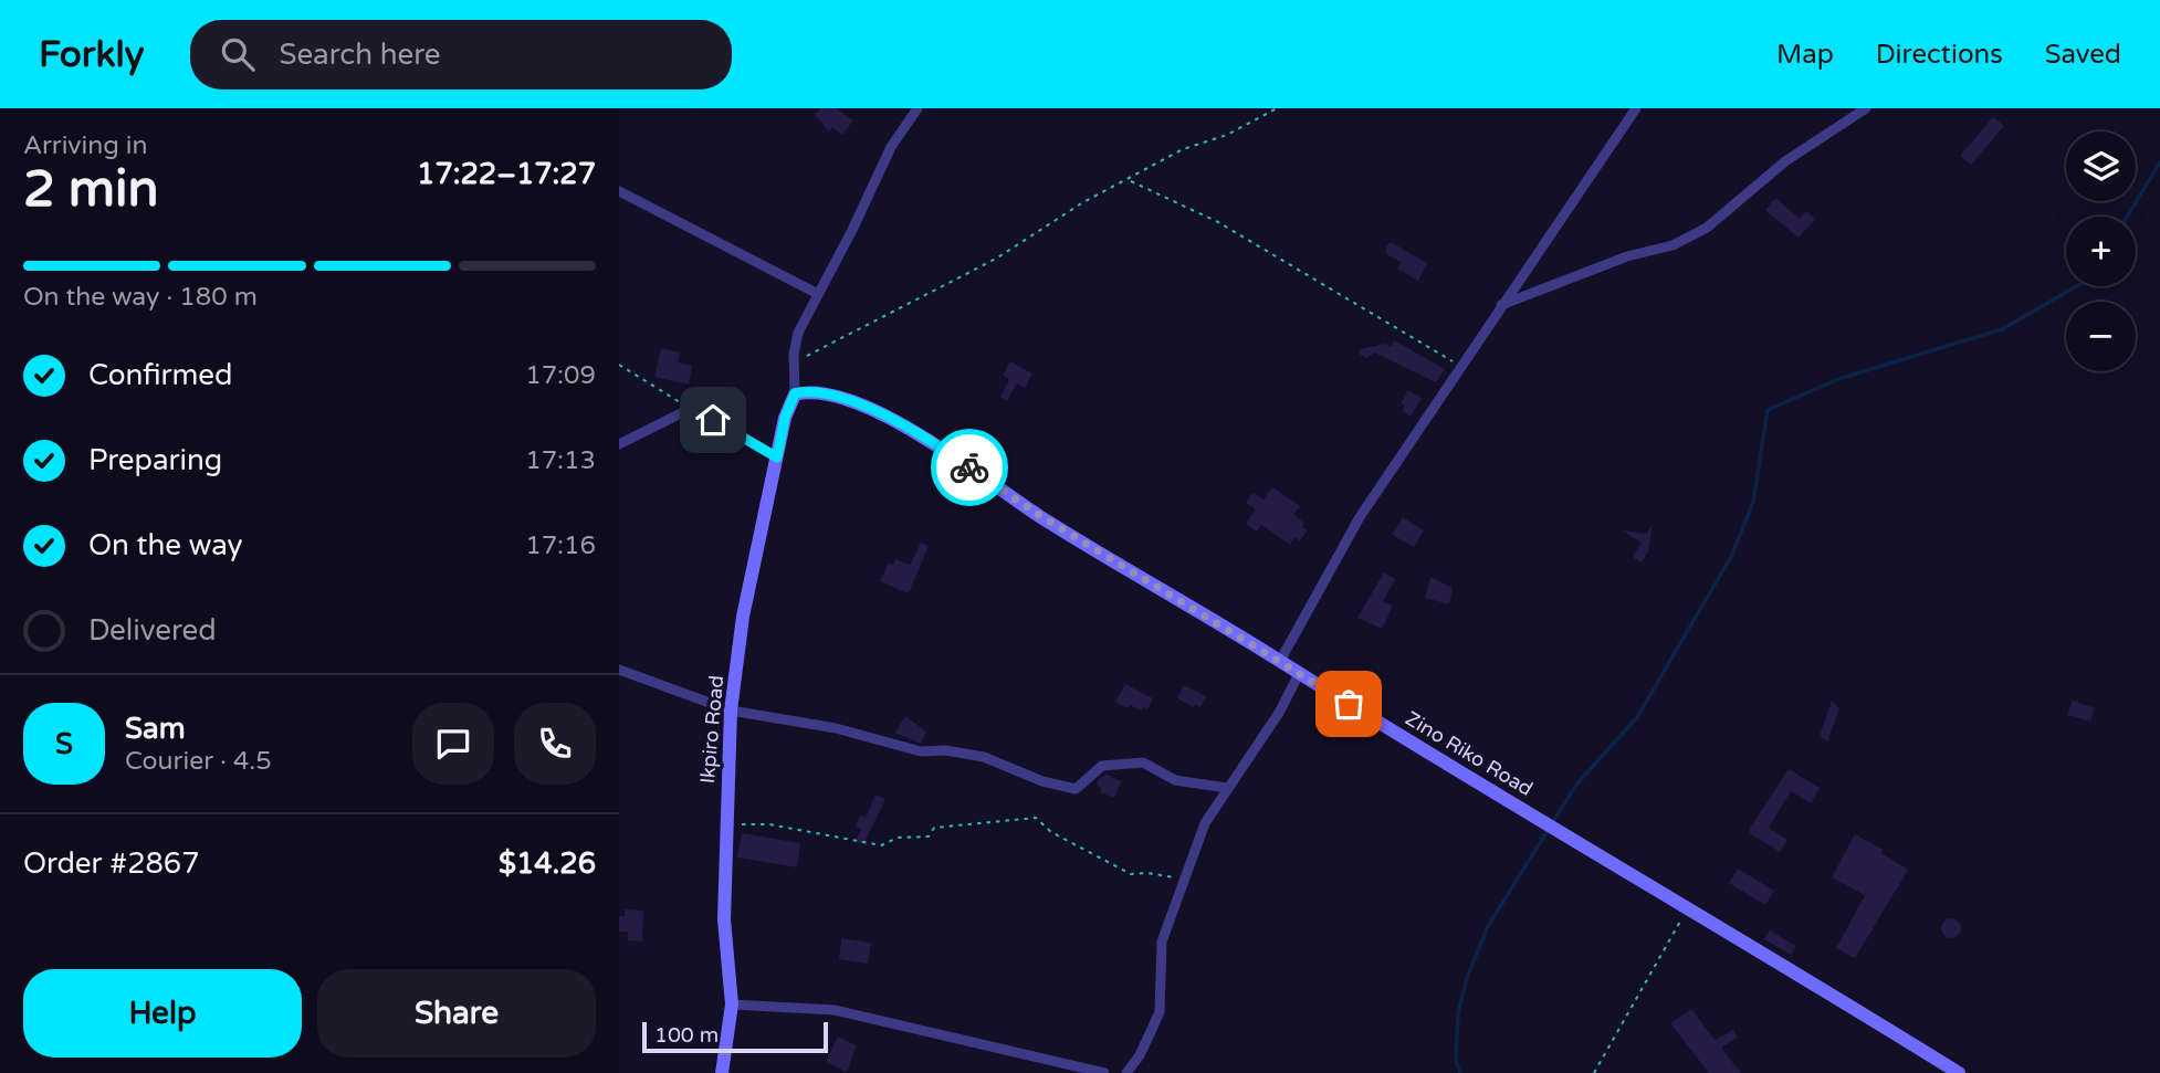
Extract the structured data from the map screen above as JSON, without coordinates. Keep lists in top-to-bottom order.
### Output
{
  "streets": {
    "street": ["Ikpiro Road", "Zino Riko Road"]
  },
  "crossings": [
    ["Ikpiro Road", "Zino Riko Road"]
  ],
  "scale_bar": "100 m",
  "page": {
    "header": "Forkly",
    "search": "Search here",
    "nav": ["Map", "Directions", "Saved"],
    "heading": ["2 min", "Arriving in", "17:22–17:27"],
    "panel": [
      "Sam",
      "Courier · 4.5",
      "Order #2867",
      "$14.26"
    ],
    "map_buttons": ["+", "−"],
    "bar": "On the way · 180 m",
    "list": [
      ["Confirmed", "17:09"],
      ["Preparing", "17:13"],
      ["On the way", "17:16"],
      "Delivered"
    ],
    "round": "S",
    "buttons": ["Help", "Share"],
    "scale": "100 m"
  }
}
